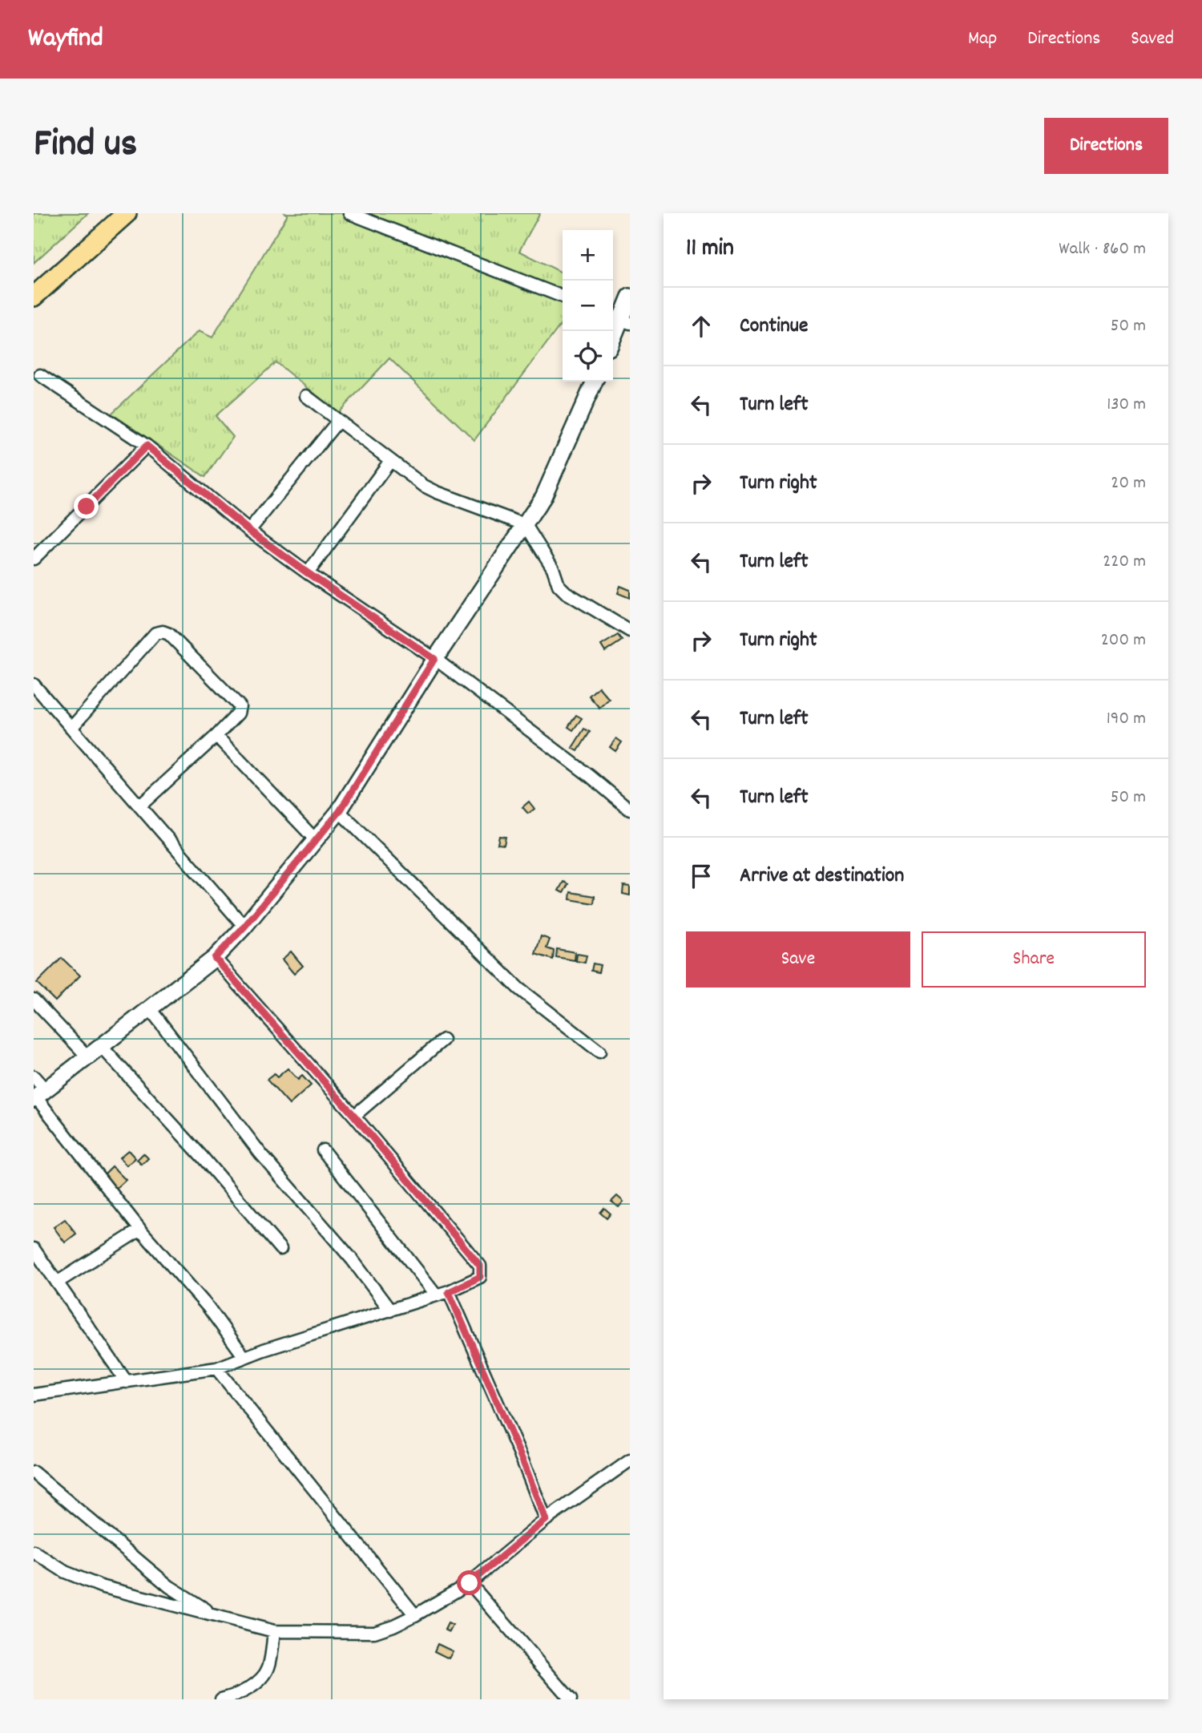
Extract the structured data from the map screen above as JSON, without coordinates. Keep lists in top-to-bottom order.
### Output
{
  "page": {
    "header": "Wayfind",
    "nav": ["Map", "Directions", "Saved"],
    "title": "Find us",
    "buttons": [
      "Directions",
      ["Save", "Share"]
    ],
    "heading": ["11 min", "Walk · 860 m"],
    "map_buttons": ["+", "−"],
    "list": [
      ["Continue", "50 m"],
      ["Turn left", "130 m"],
      ["Turn right", "20 m"],
      ["Turn left", "220 m"],
      ["Turn right", "200 m"],
      ["Turn left", "190 m"],
      ["Turn left", "50 m"],
      "Arrive at destination"
    ]
  }
}
